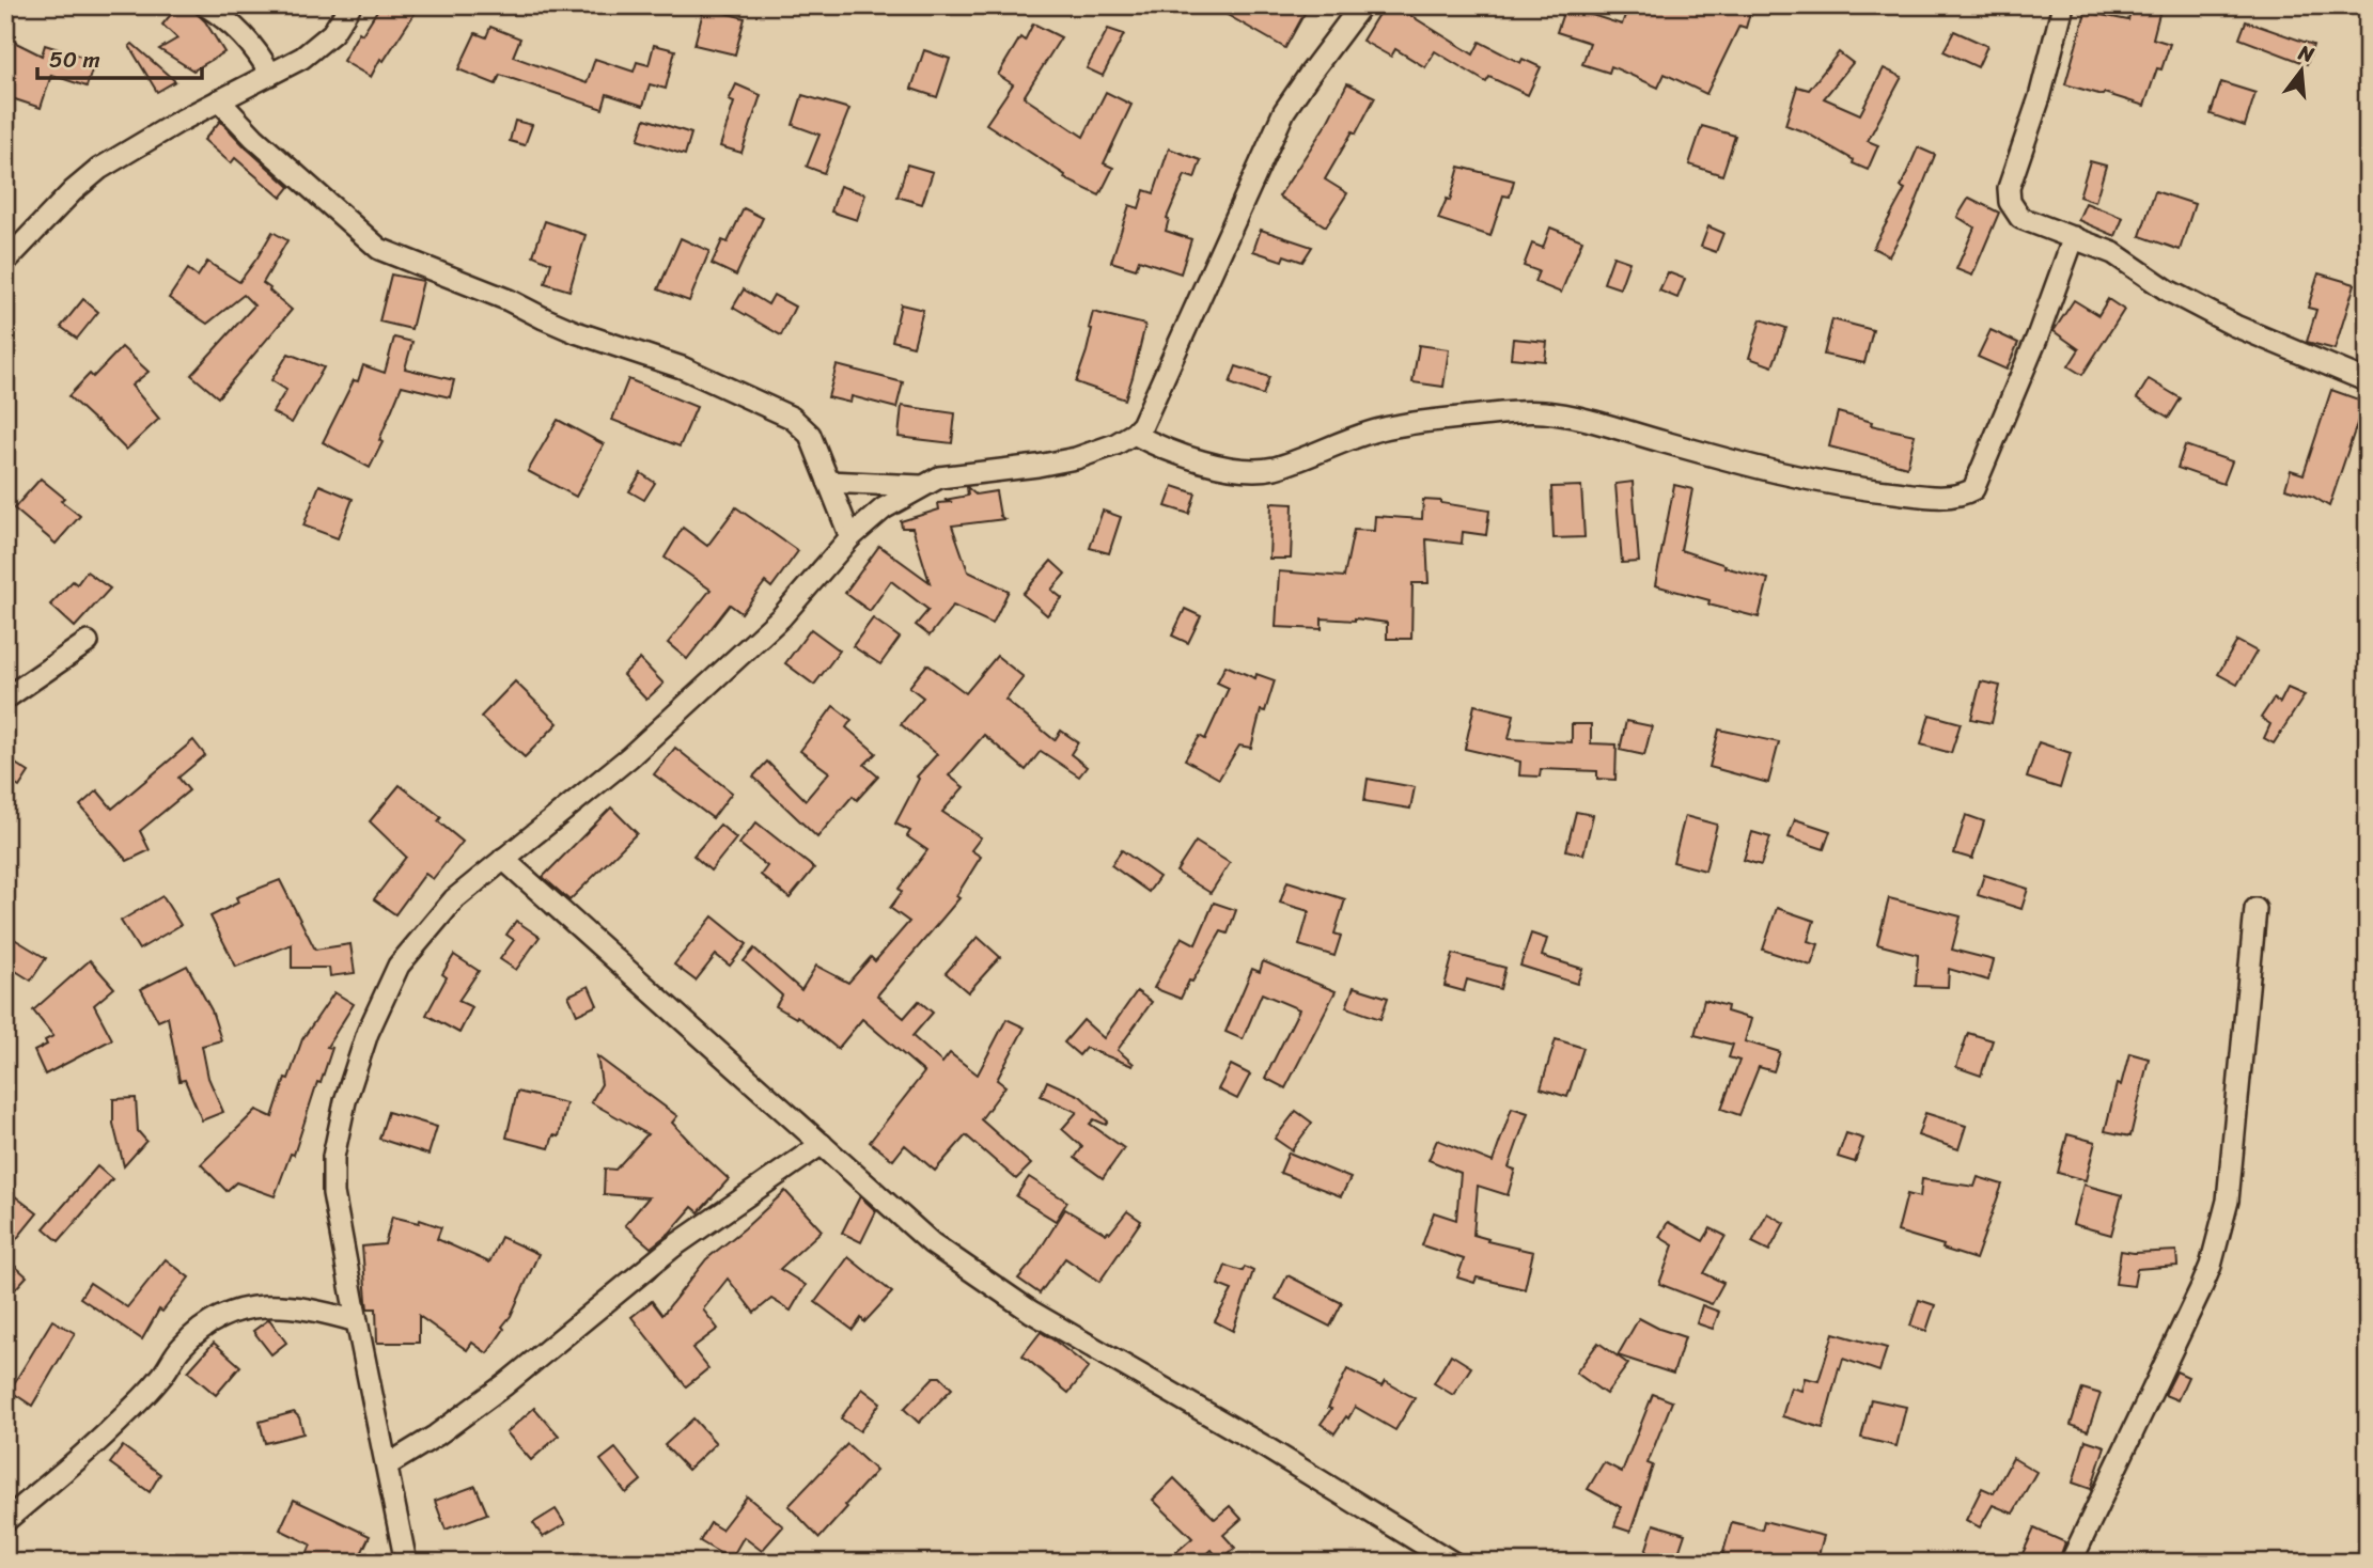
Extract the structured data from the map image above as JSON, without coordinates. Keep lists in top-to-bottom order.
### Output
{
  "scale_bar": "50 m",
  "north": "top"
}
